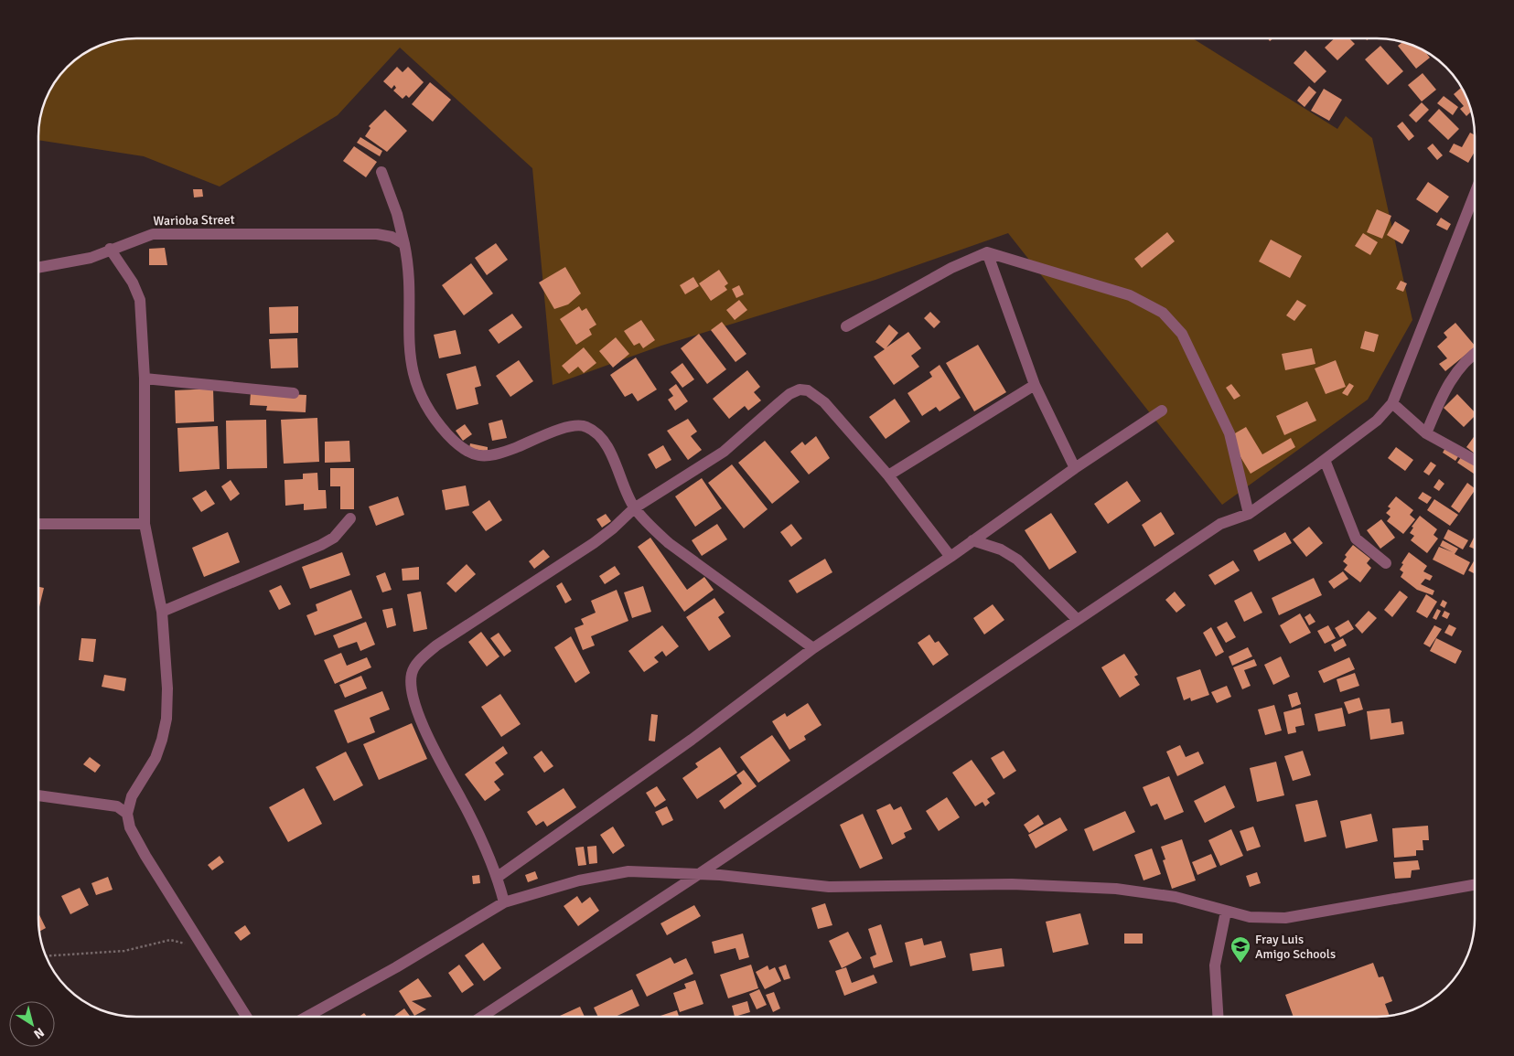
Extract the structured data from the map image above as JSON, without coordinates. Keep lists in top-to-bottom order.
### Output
{
  "streets": {
    "street": ["Warioba Street"]
  },
  "places": {
    "school or university": ["Fray Luis Amigo Schools"]
  },
  "north": "bottom right"
}
